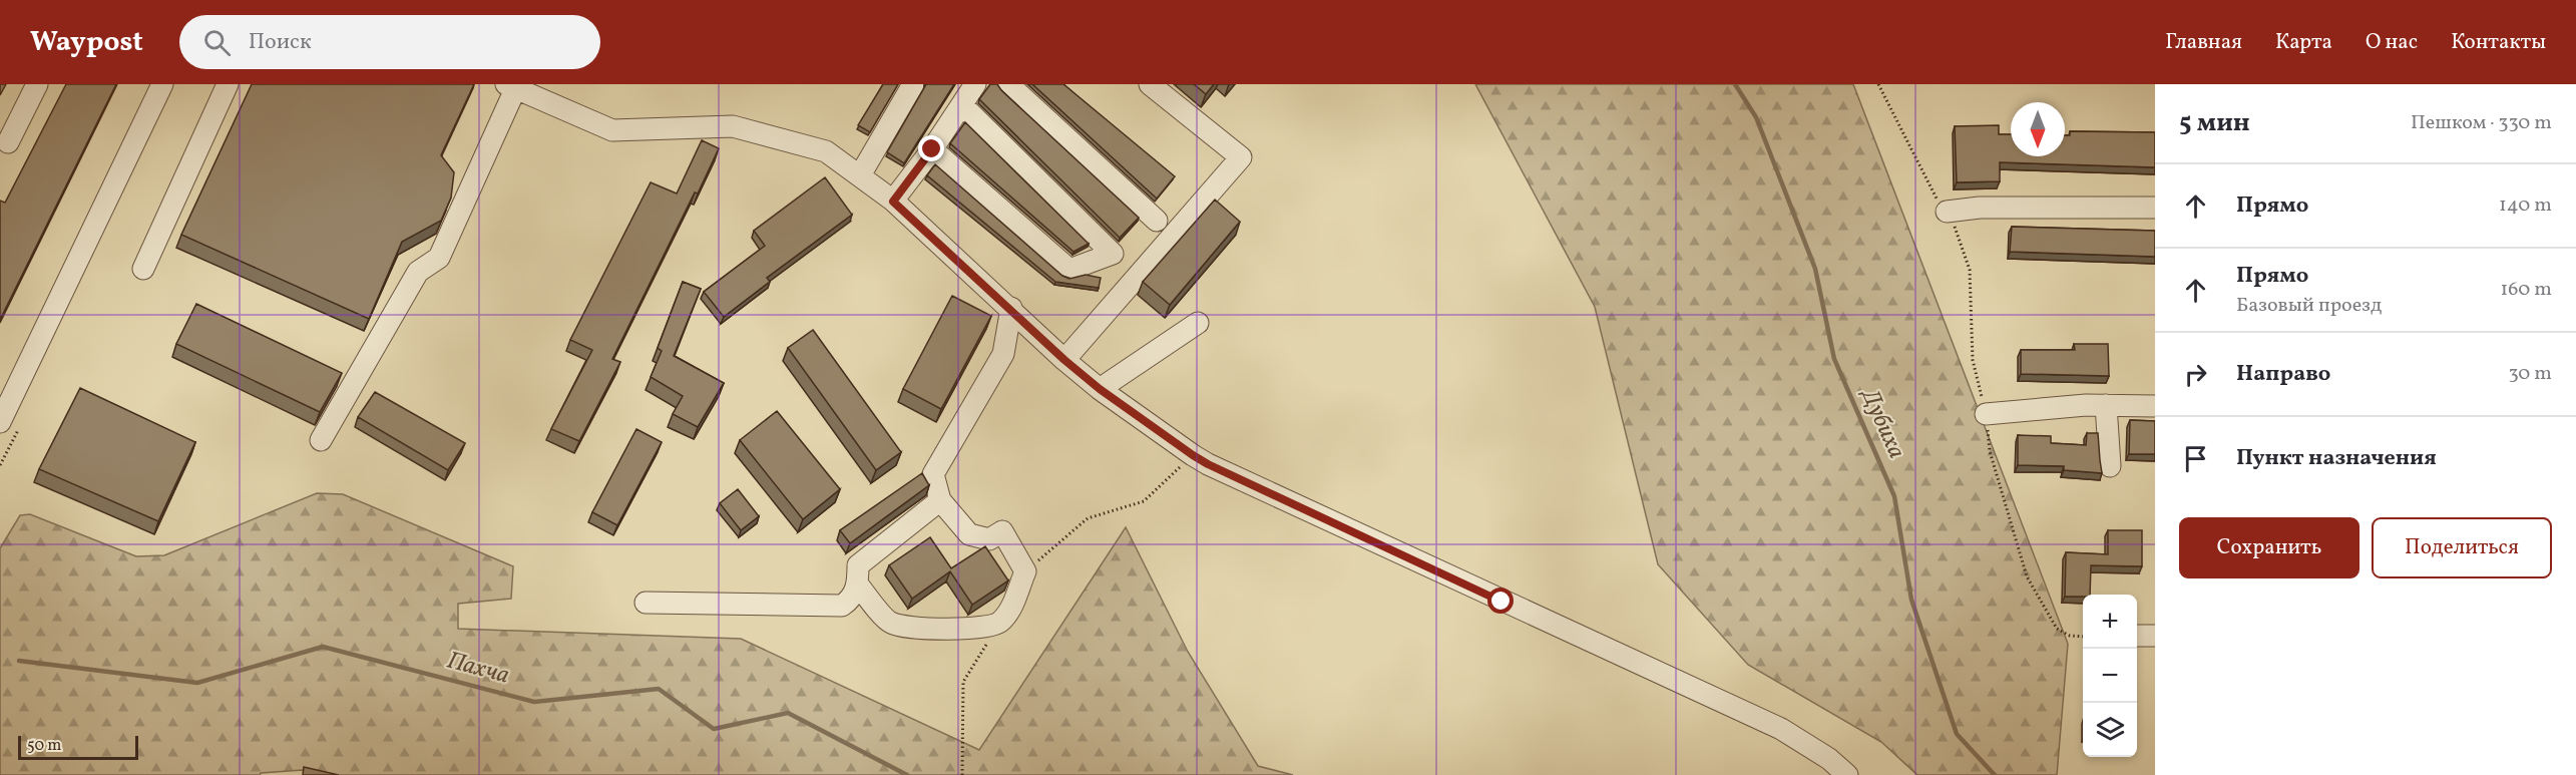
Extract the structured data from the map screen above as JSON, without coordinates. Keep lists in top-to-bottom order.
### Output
{
  "water": ["Дубиха", "Пахча"],
  "scale_bar": "50 m",
  "north": "bottom",
  "page": {
    "header": "Waypost",
    "search": "Поиск",
    "nav": [
      "Главная",
      "Карта",
      "О нас",
      "Контакты"
    ],
    "heading": ["5 мин", "Пешком · 330 m"],
    "list": [
      ["Прямо", "140 m"],
      ["Прямо", "Базовый проезд", "160 m"],
      ["Направо", "30 m"],
      "Пункт назначения"
    ],
    "buttons": ["Сохранить", "Поделиться"],
    "map_buttons": ["+", "−"],
    "scale": "50 m"
  }
}
